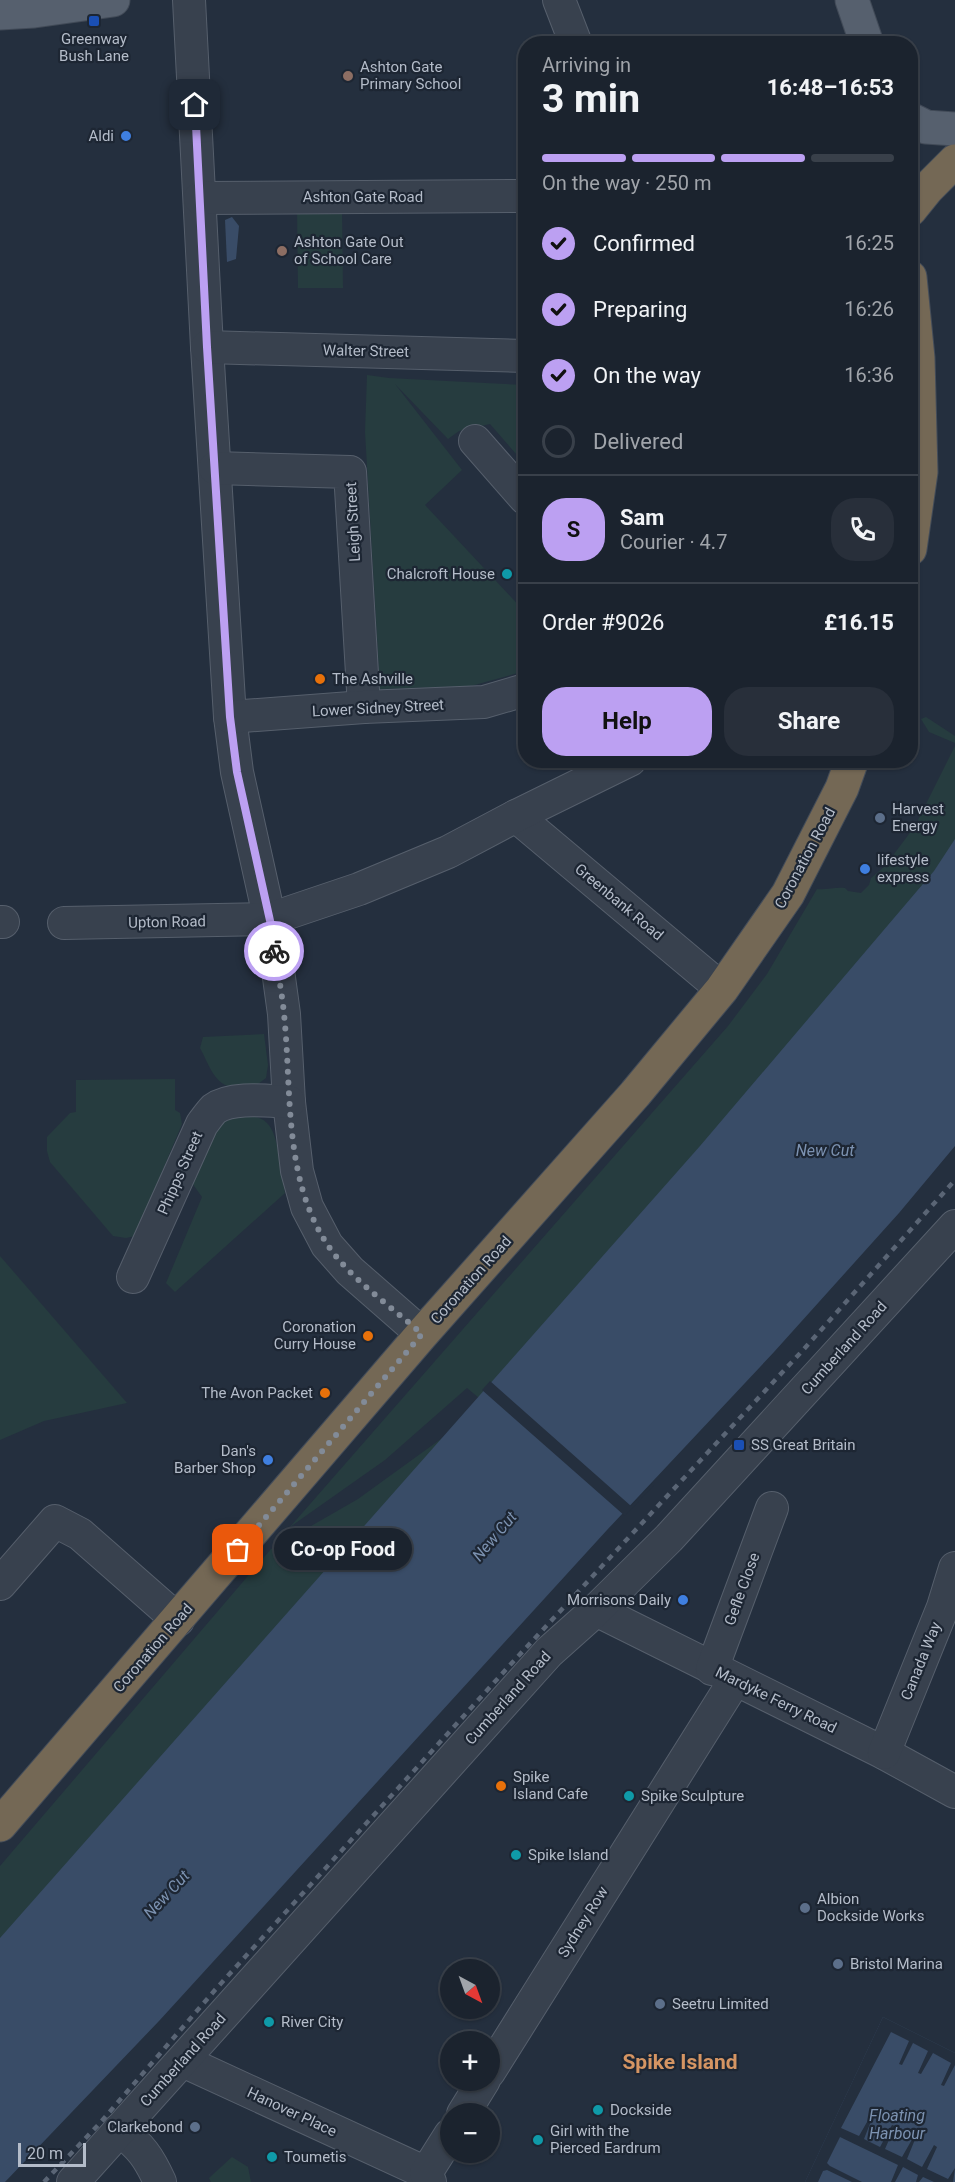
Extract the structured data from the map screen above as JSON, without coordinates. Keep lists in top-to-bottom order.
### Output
{
  "streets": {
    "highway": ["Coronation Road"],
    "street": [
      "Ashton Gate Road",
      "Walter Street",
      "Leigh Street",
      "Lower Sidney Street",
      "Greenbank Road",
      "Upton Road",
      "Phipps Street",
      "Cumberland Road",
      "Gefle Close",
      "Canada Way",
      "Mardyke Ferry Road",
      "Sydney Row",
      "Hanover Place"
    ]
  },
  "crossings": [
    ["Leigh Street", "Lower Sidney Street"],
    ["Coronation Road", "Greenbank Road"],
    ["Cumberland Road", "Mardyke Ferry Road"],
    ["Cumberland Road", "Hanover Place"],
    ["Gefle Close", "Mardyke Ferry Road"],
    ["Gefle Close", "Sydney Row"],
    ["Canada Way", "Mardyke Ferry Road"],
    ["Mardyke Ferry Road", "Sydney Row"]
  ],
  "districts": ["Spike Island"],
  "water": ["New Cut", "Floating Harbour"],
  "places": {
    "transit": ["Greenway Bush Lane", "SS Great Britain"],
    "other": [
      "Ashton Gate Primary School",
      "Aldi",
      "Ashton Gate Out of School Care",
      "Chalcroft House",
      "The Ashville",
      "Harvest Energy",
      "lifestyle express",
      "Coronation Curry House",
      "The Avon Packet",
      "Dan's Barber Shop",
      "Co-op Food",
      "Morrisons Daily",
      "Spike Island Cafe",
      "Spike Sculpture",
      "Spike Island",
      "Albion Dockside Works",
      "Bristol Marina",
      "Seetru Limited",
      "River City",
      "Dockside",
      "Clarkebond",
      "Girl with the Pierced Eardrum",
      "Toumetis"
    ]
  },
  "scale_bar": "20 m",
  "north": "bottom right",
  "page": {
    "heading": ["3 min", "Arriving in", "16:48–16:53"],
    "panel": [
      "Sam",
      "Courier · 4.7",
      "Order #9026",
      "£16.15"
    ],
    "bar": "On the way · 250 m",
    "list": [
      ["Confirmed", "16:25"],
      ["Preparing", "16:26"],
      ["On the way", "16:36"],
      "Delivered"
    ],
    "round": "S",
    "buttons": ["Help", "Share"],
    "bubble": "Co-op Food",
    "map_buttons": ["+", "−"],
    "scale": "20 m"
  }
}
